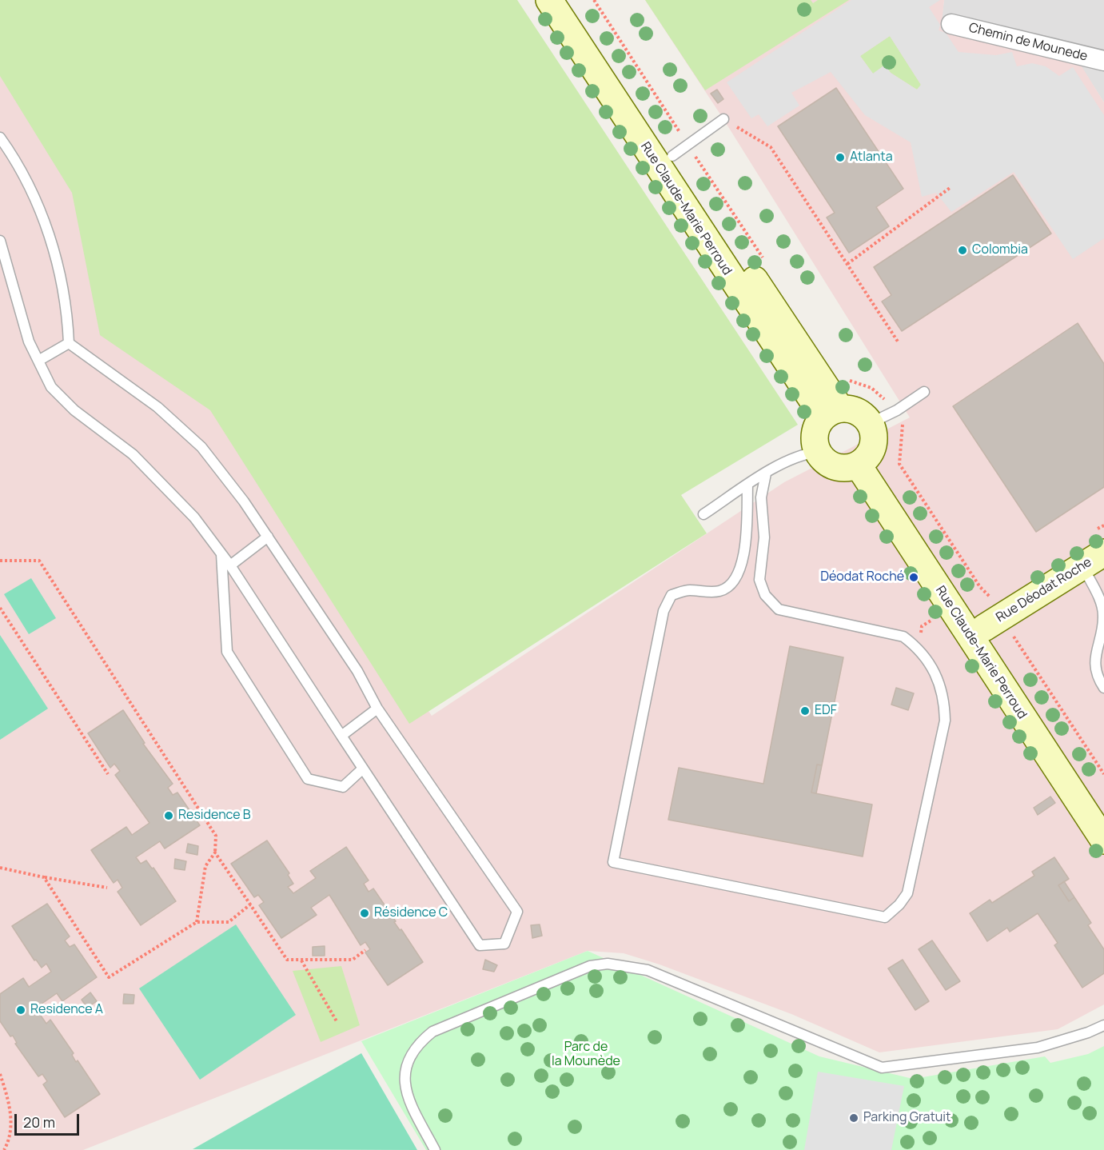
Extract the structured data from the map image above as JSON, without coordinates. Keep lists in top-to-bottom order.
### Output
{
  "streets": {
    "street": ["Chemin de Mounede", "Rue Claude-Marie Perroud", "Rue Déodat Roche"]
  },
  "crossings": [
    ["Rue Claude-Marie Perroud", "Rue Déodat Roche"]
  ],
  "parks": ["Parc de la Mounède"],
  "places": [
    "Atlanta",
    "Colombia",
    "Déodat Roché",
    "EDF",
    "Residence B",
    "Résidence C",
    "Residence A",
    "Parking Gratuit"
  ],
  "scale_bar": "20 m"
}
